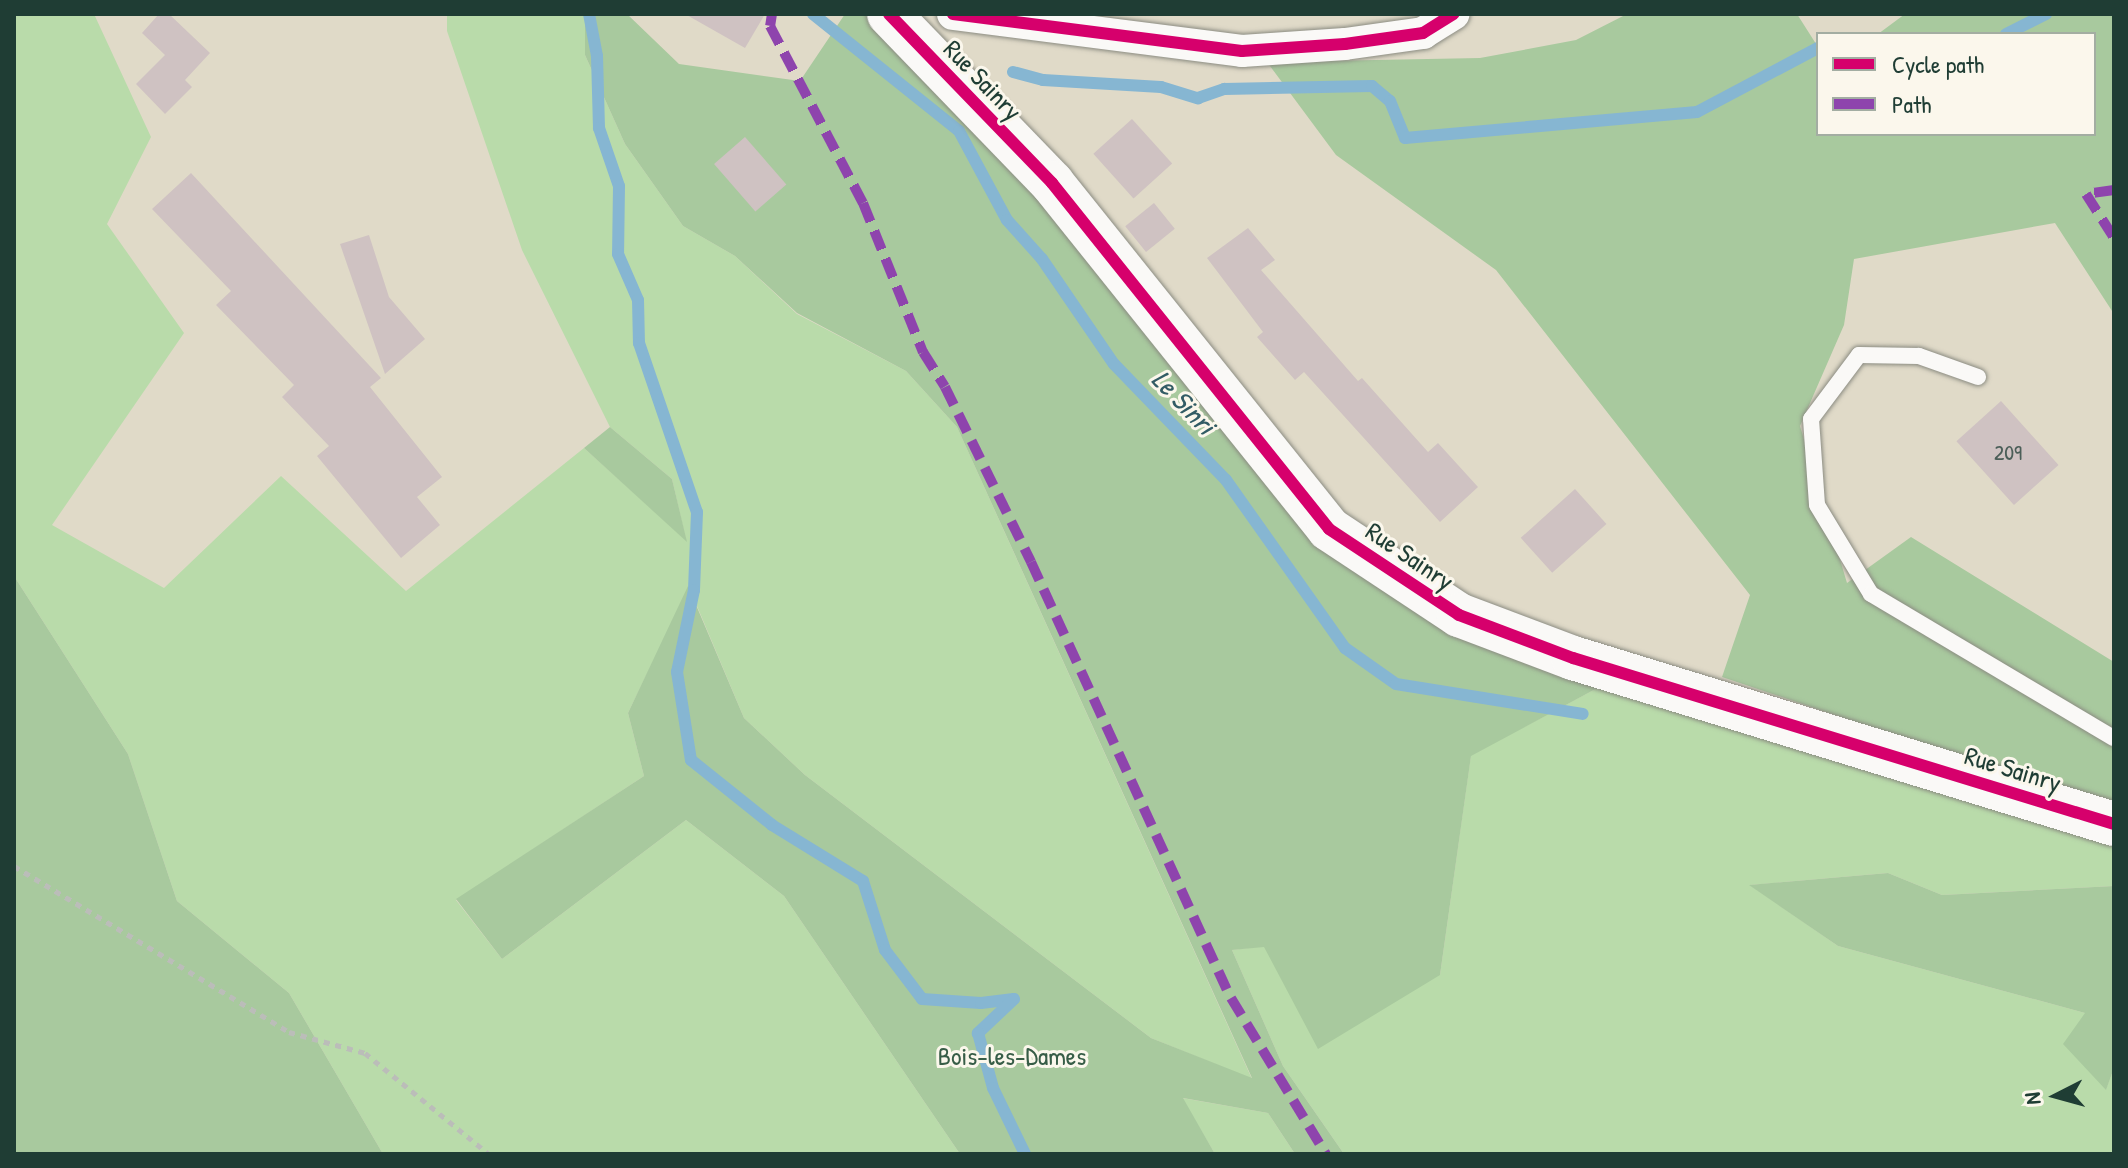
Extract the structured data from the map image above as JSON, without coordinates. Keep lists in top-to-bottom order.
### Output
{
  "streets": {
    "street": ["Rue Sainry"]
  },
  "water": ["Le Sinri"],
  "parks": ["Bois-les-Dames"],
  "house_numbers": ["209"],
  "legend": ["Cycle path", "Path"],
  "north": "left"
}
